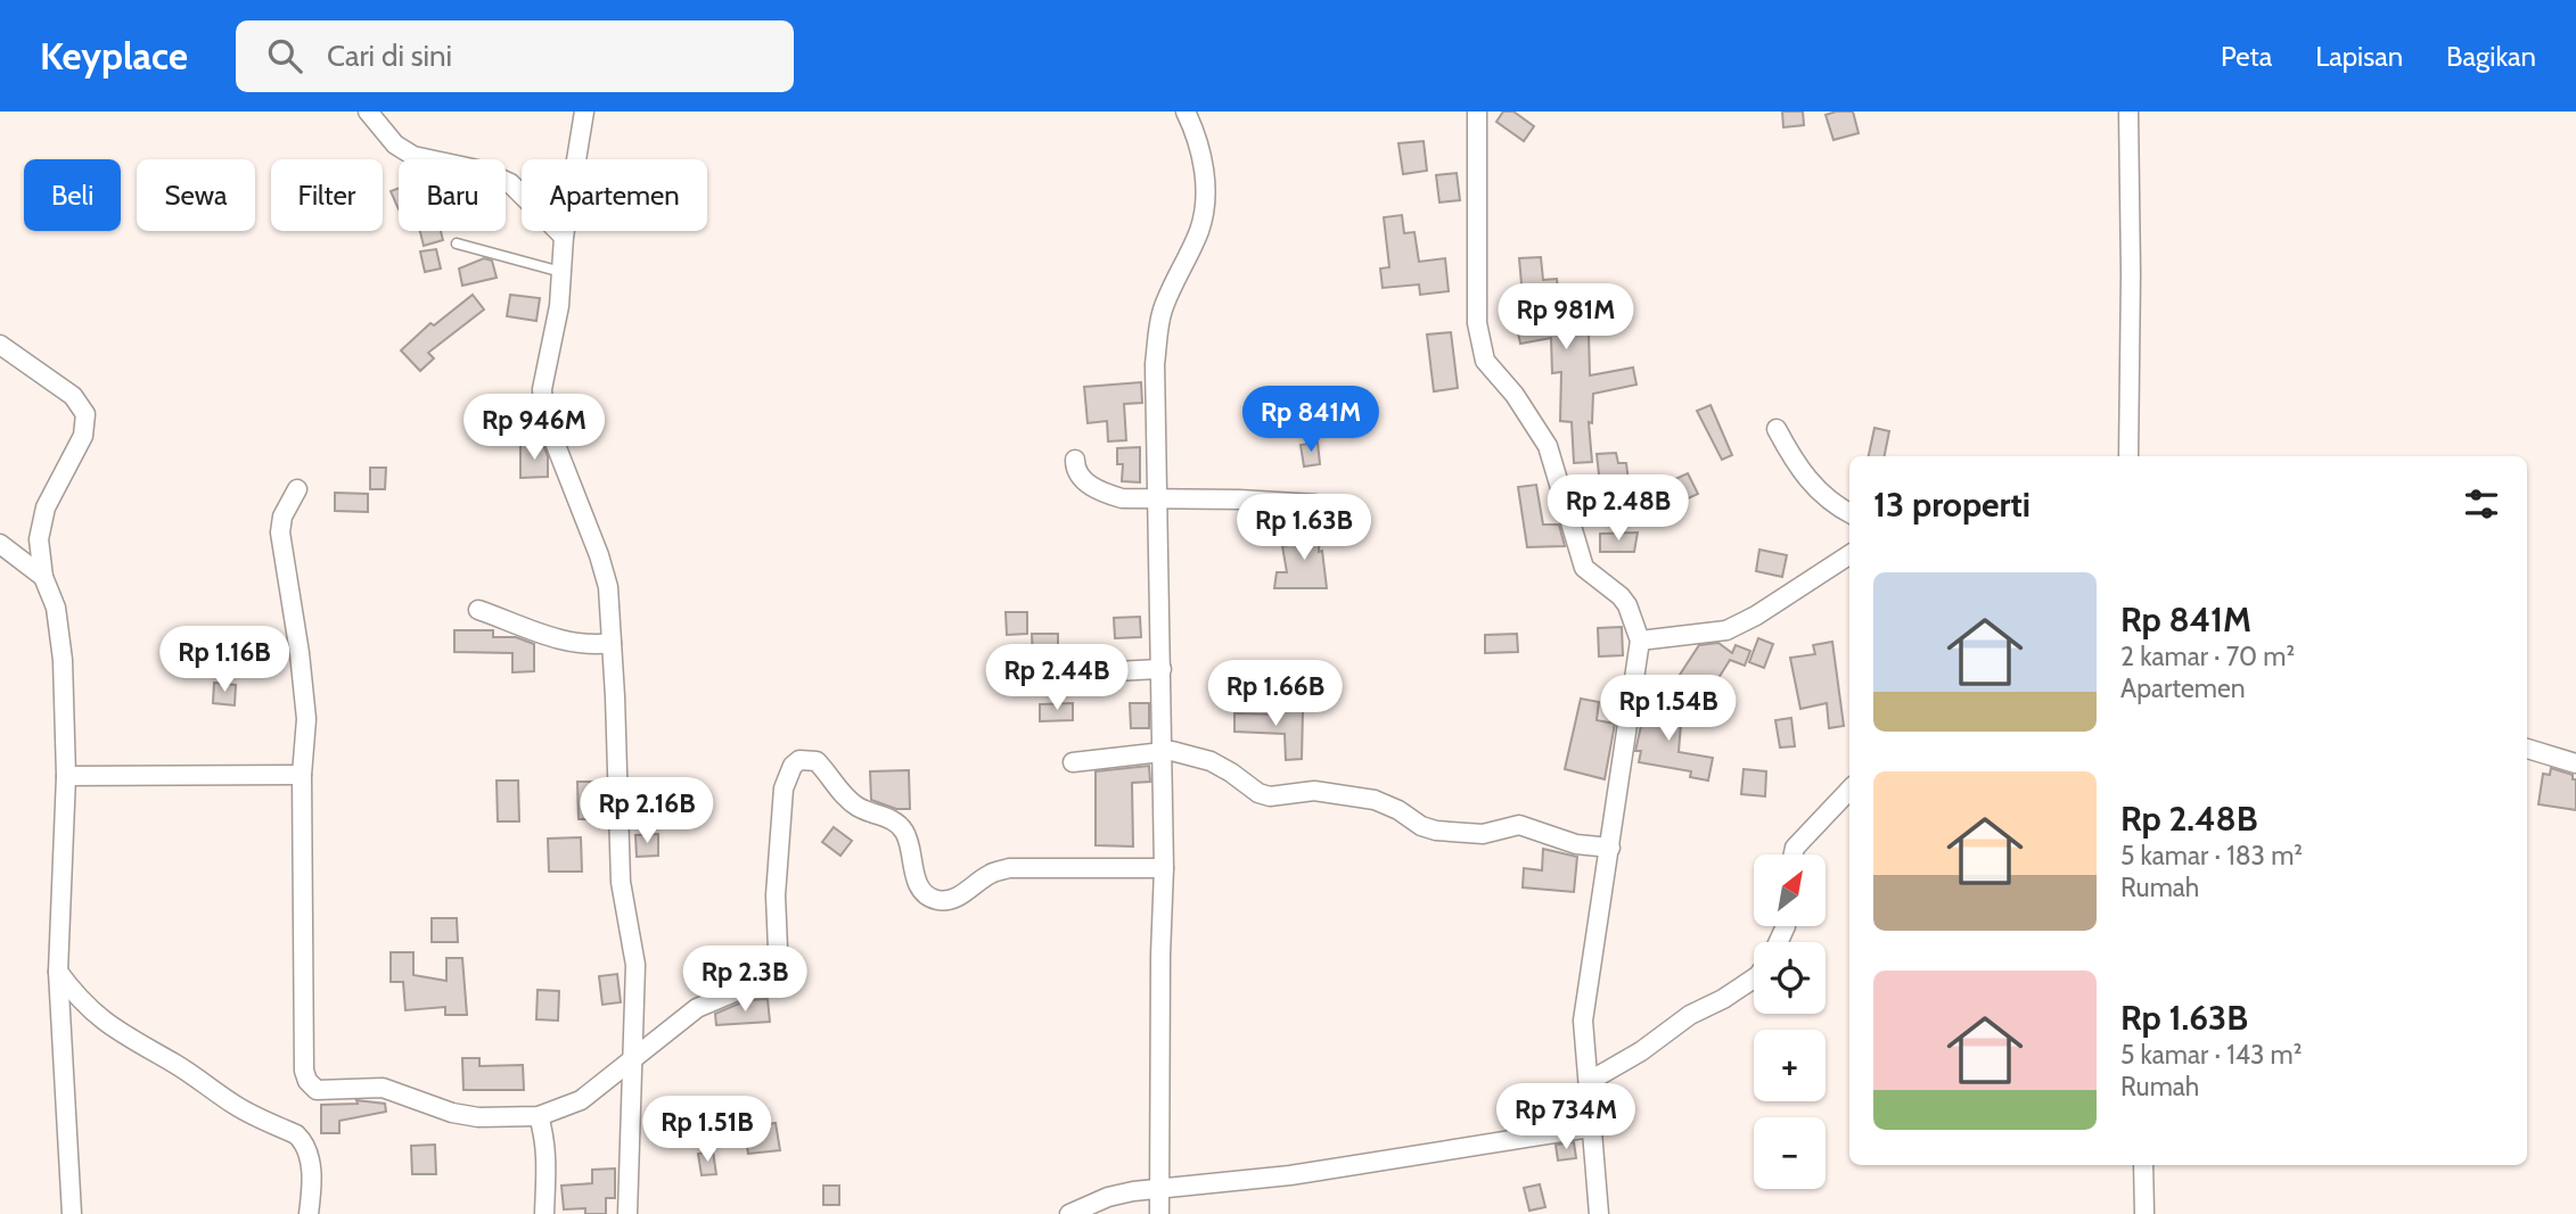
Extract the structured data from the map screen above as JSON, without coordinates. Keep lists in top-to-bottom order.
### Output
{
  "north": "top right",
  "page": {
    "header": "Keyplace",
    "search": "Cari di sini",
    "nav": ["Peta", "Lapisan", "Bagikan"],
    "chip": [
      "Beli",
      "Sewa",
      "Filter",
      "Baru",
      "Apartemen"
    ],
    "price": [
      "Rp 981M",
      "Rp 841M",
      "Rp 946M",
      "Rp 2.48B",
      "Rp 1.63B",
      "Rp 1.16B",
      "Rp 2.44B",
      "Rp 1.66B",
      "Rp 1.54B",
      "Rp 2.16B",
      "Rp 2.3B",
      "Rp 734M",
      "Rp 1.51B"
    ],
    "heading": "13 properti",
    "list": [
      {
        "name": "Rp 841M",
        "note": "2 kamar · 70 m² · Apartemen"
      },
      {
        "name": "Rp 2.48B",
        "note": "5 kamar · 183 m² · Rumah"
      },
      {
        "name": "Rp 1.63B",
        "note": "5 kamar · 143 m² · Rumah"
      }
    ],
    "map_buttons": ["+", "−"]
  }
}
